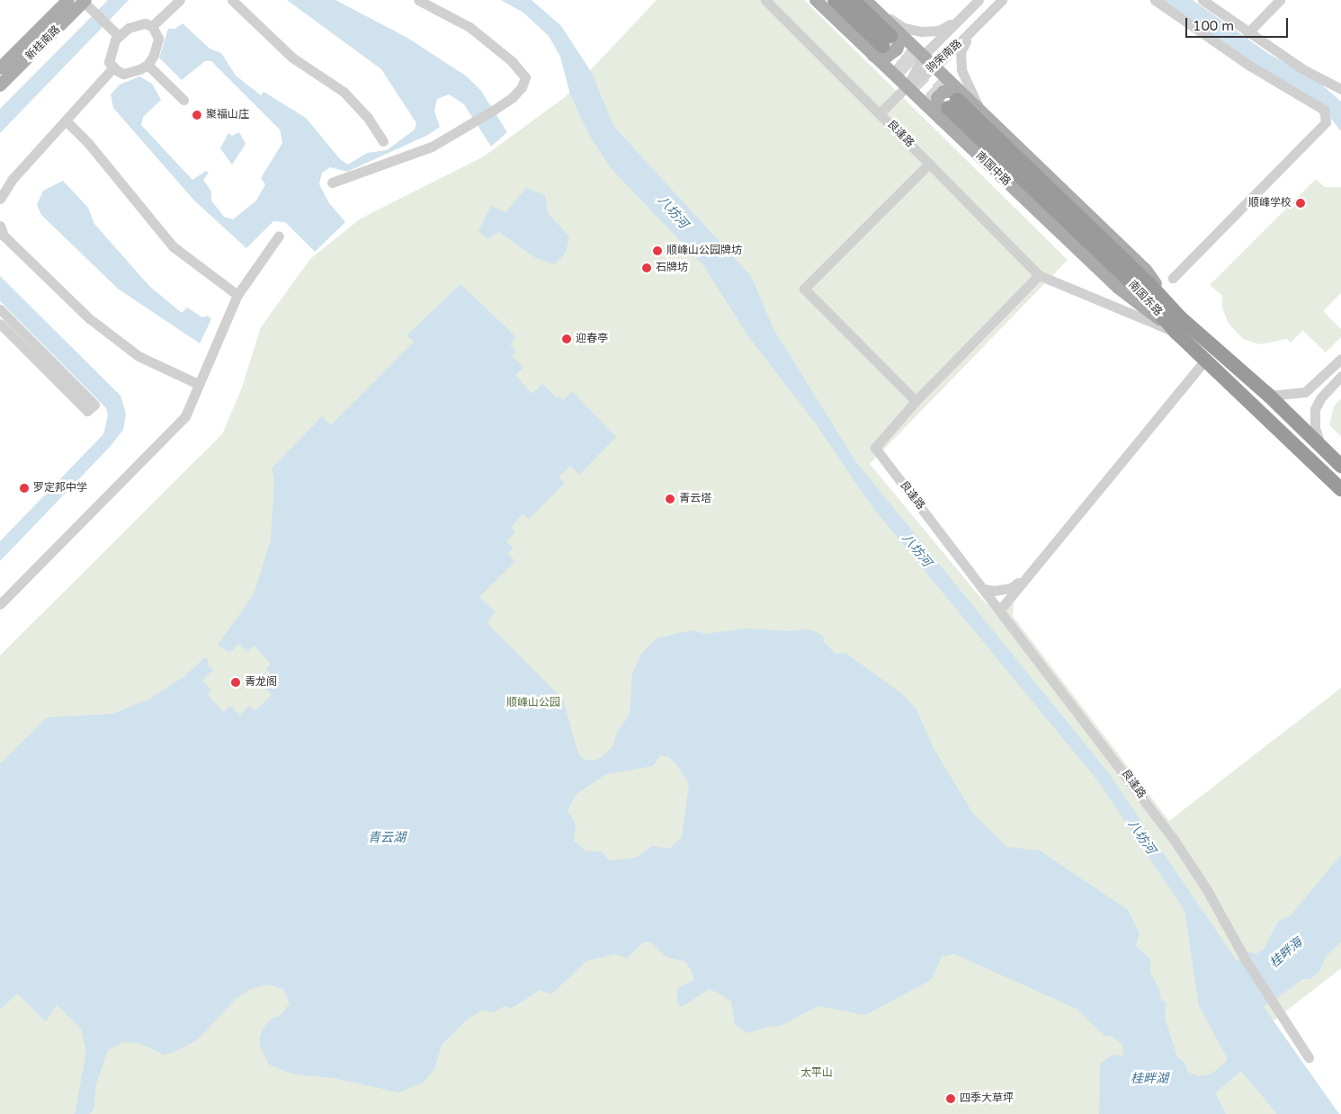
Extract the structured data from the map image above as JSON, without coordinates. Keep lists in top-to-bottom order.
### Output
{
  "streets": {
    "highway": ["南国东路"],
    "main road": ["新桂南路"],
    "street": ["驹荣南路", "良逢路"]
  },
  "water": [
    "八坊河",
    "青云湖",
    "桂畔海",
    "桂畔湖"
  ],
  "parks": ["顺峰山公园", "太平山"],
  "places": [
    "聚福山庄",
    "顺峰学校",
    "顺峰山公园牌坊",
    "石牌坊",
    "迎春亭",
    "罗定邦中学",
    "青云塔",
    "青龙阁",
    "四季大草坪"
  ],
  "scale_bar": "100 m"
}
